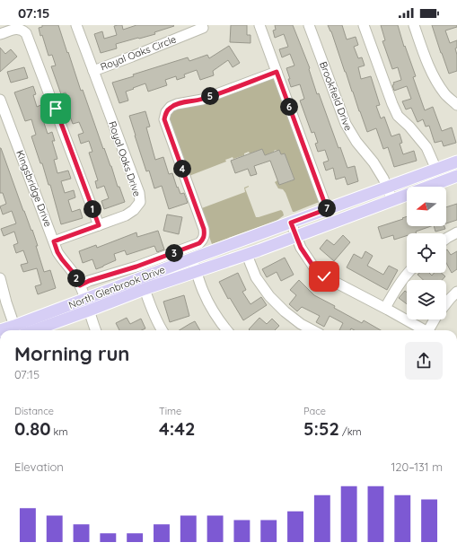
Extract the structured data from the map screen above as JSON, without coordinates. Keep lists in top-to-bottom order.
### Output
{
  "streets": {
    "main road": ["North Glenbrook Drive"],
    "street": [
      "Royal Oaks Circle",
      "Brookfield Drive",
      "Royal Oaks Drive",
      "Kingsbridge Drive"
    ]
  },
  "crossings": [
    ["Royal Oaks Circle", "Royal Oaks Drive"],
    ["Brookfield Drive", "North Glenbrook Drive"],
    ["Royal Oaks Drive", "Kingsbridge Drive"],
    ["Kingsbridge Drive", "North Glenbrook Drive"]
  ],
  "north": "left",
  "page": {
    "status": "07:15",
    "pins": [
      "5",
      "6",
      "4",
      "7",
      "1",
      "3",
      "2"
    ],
    "heading": ["Morning run", "07:15"],
    "stats": [
      ["Distance", "0.80 km"],
      ["Time", "4:42"],
      ["Pace", "5:52 /km"]
    ],
    "chart": ["Elevation", "120–131 m"]
  }
}
